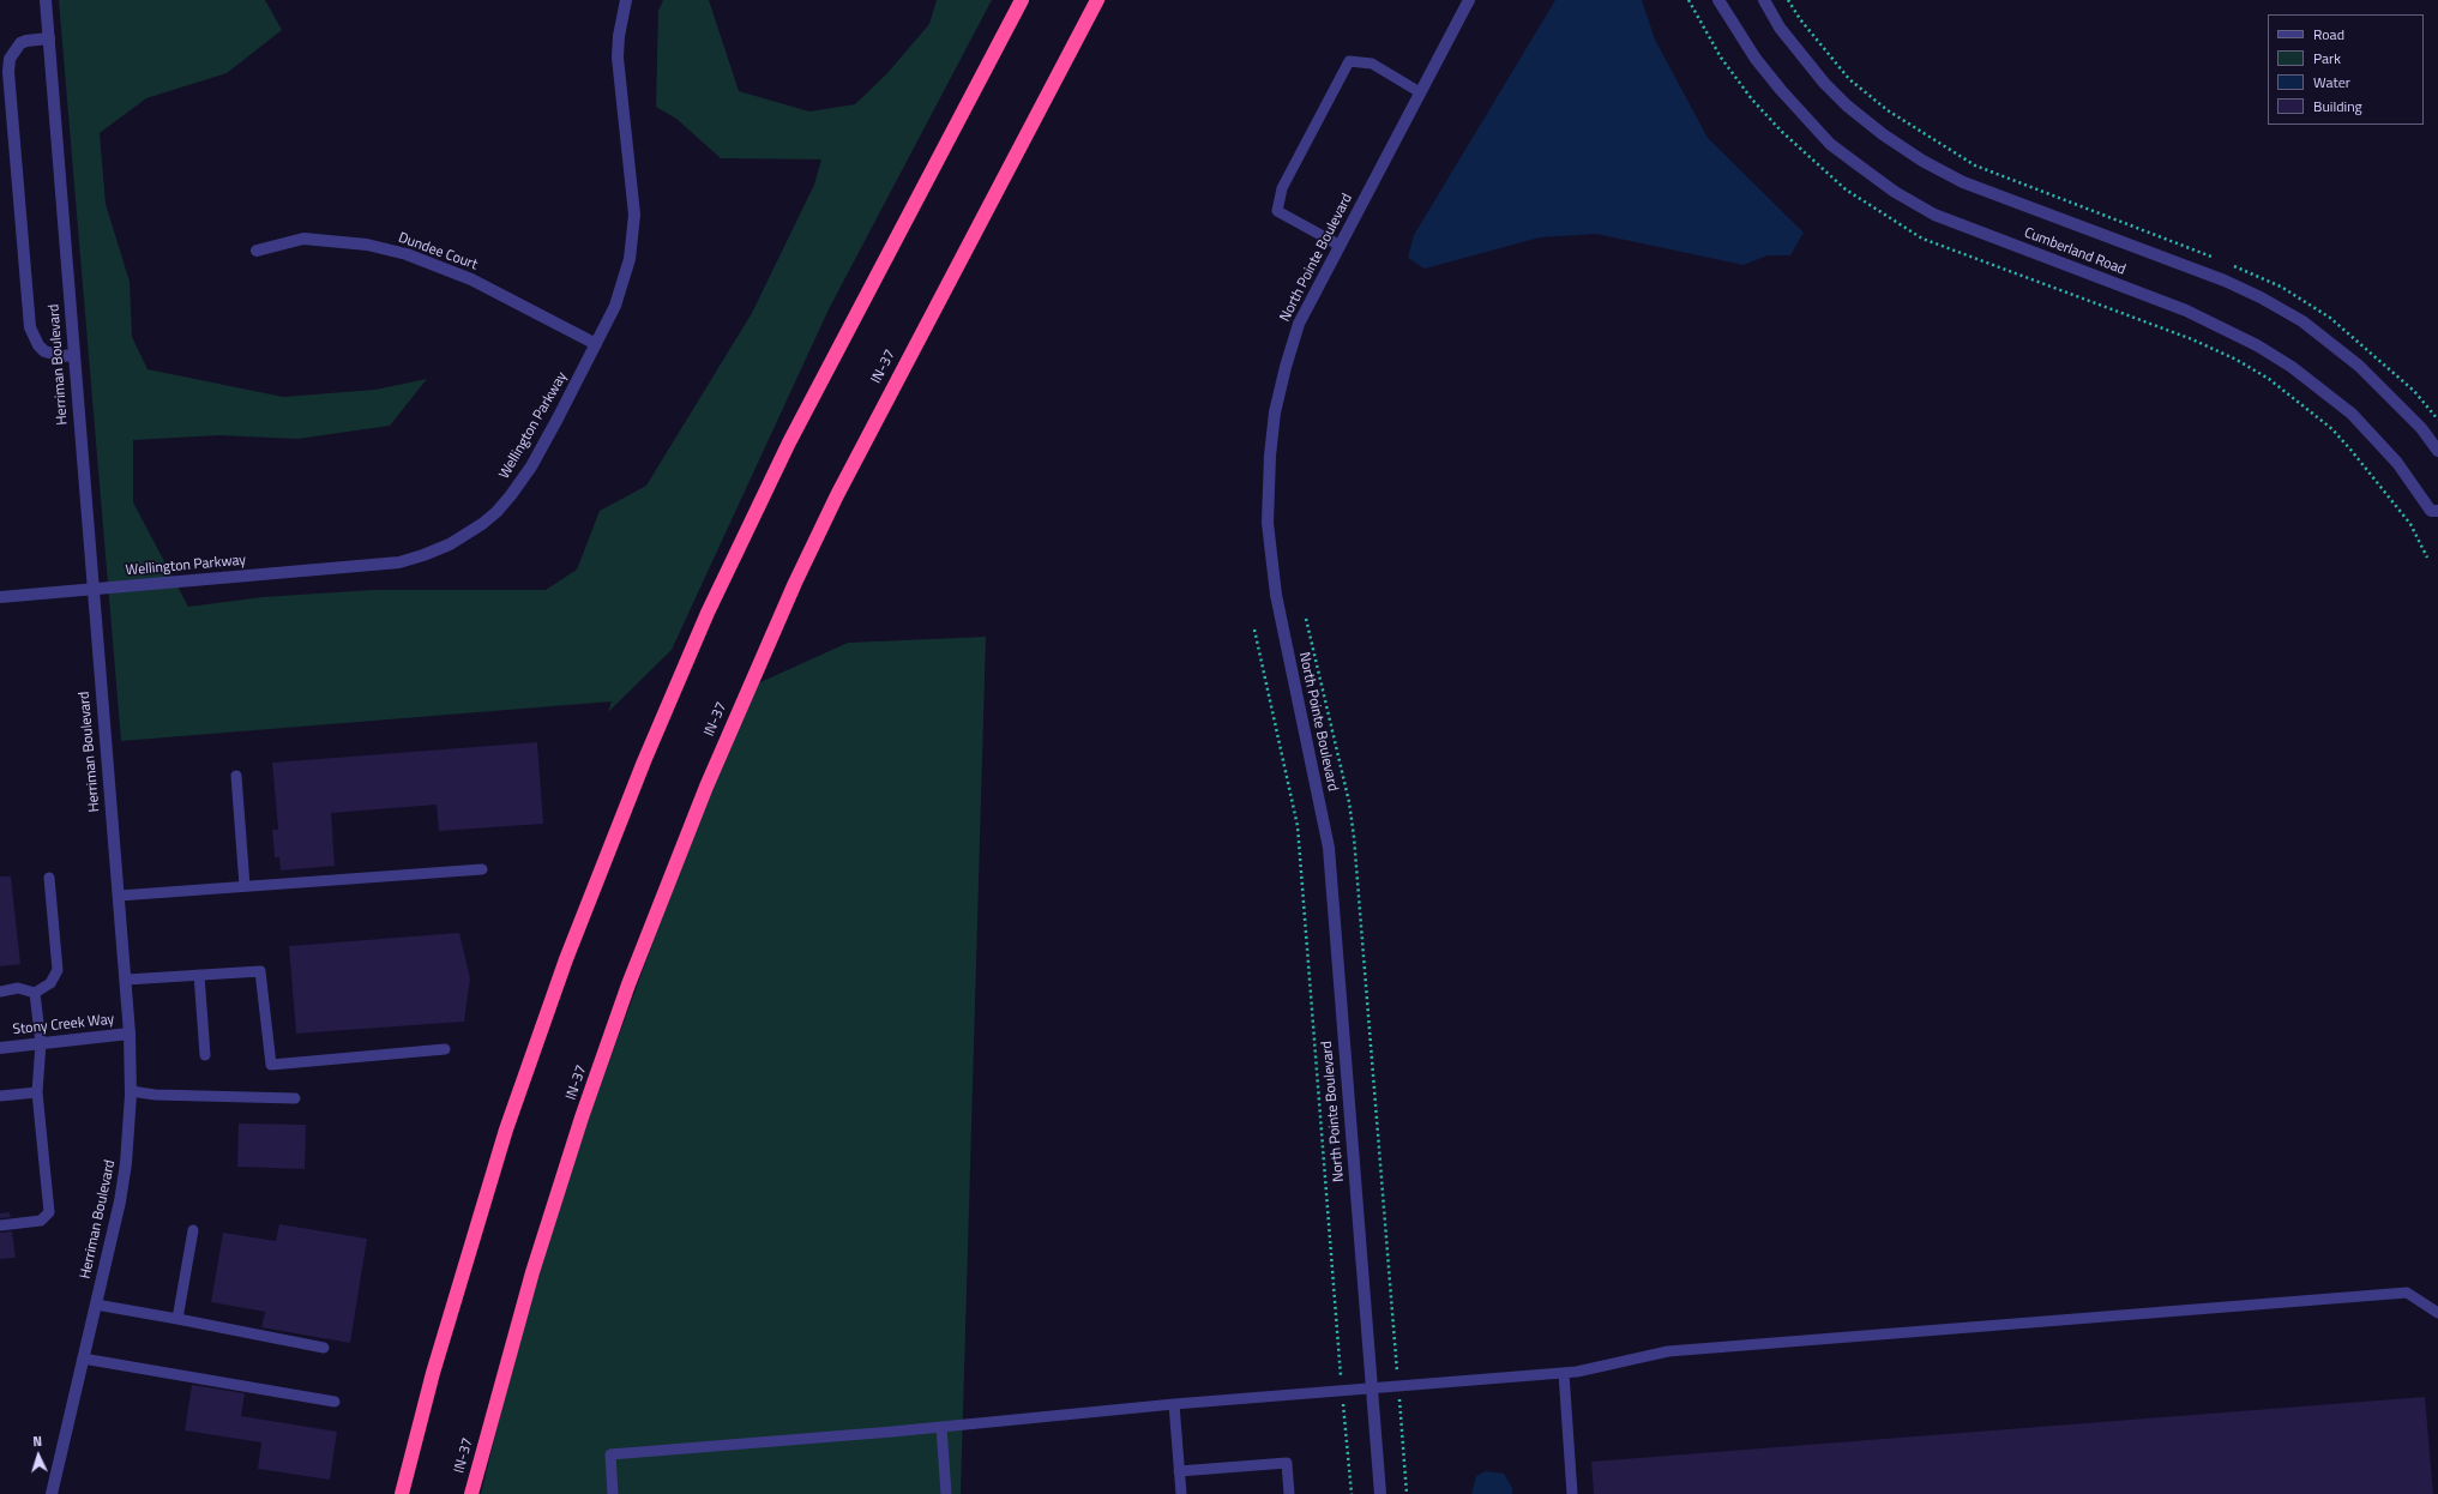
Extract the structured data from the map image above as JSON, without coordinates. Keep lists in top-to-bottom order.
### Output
{
  "streets": {
    "highway": ["IN-37"],
    "street": [
      "Dundee Court",
      "Cumberland Road",
      "North Pointe Boulevard",
      "Herriman Boulevard",
      "Wellington Parkway",
      "Stony Creek Way"
    ]
  },
  "crossings": [
    ["Dundee Court", "Wellington Parkway"],
    ["Herriman Boulevard", "Wellington Parkway"],
    ["Herriman Boulevard", "Stony Creek Way"]
  ],
  "legend": [
    "Road",
    "Park",
    "Water",
    "Building"
  ],
  "north": "top"
}
